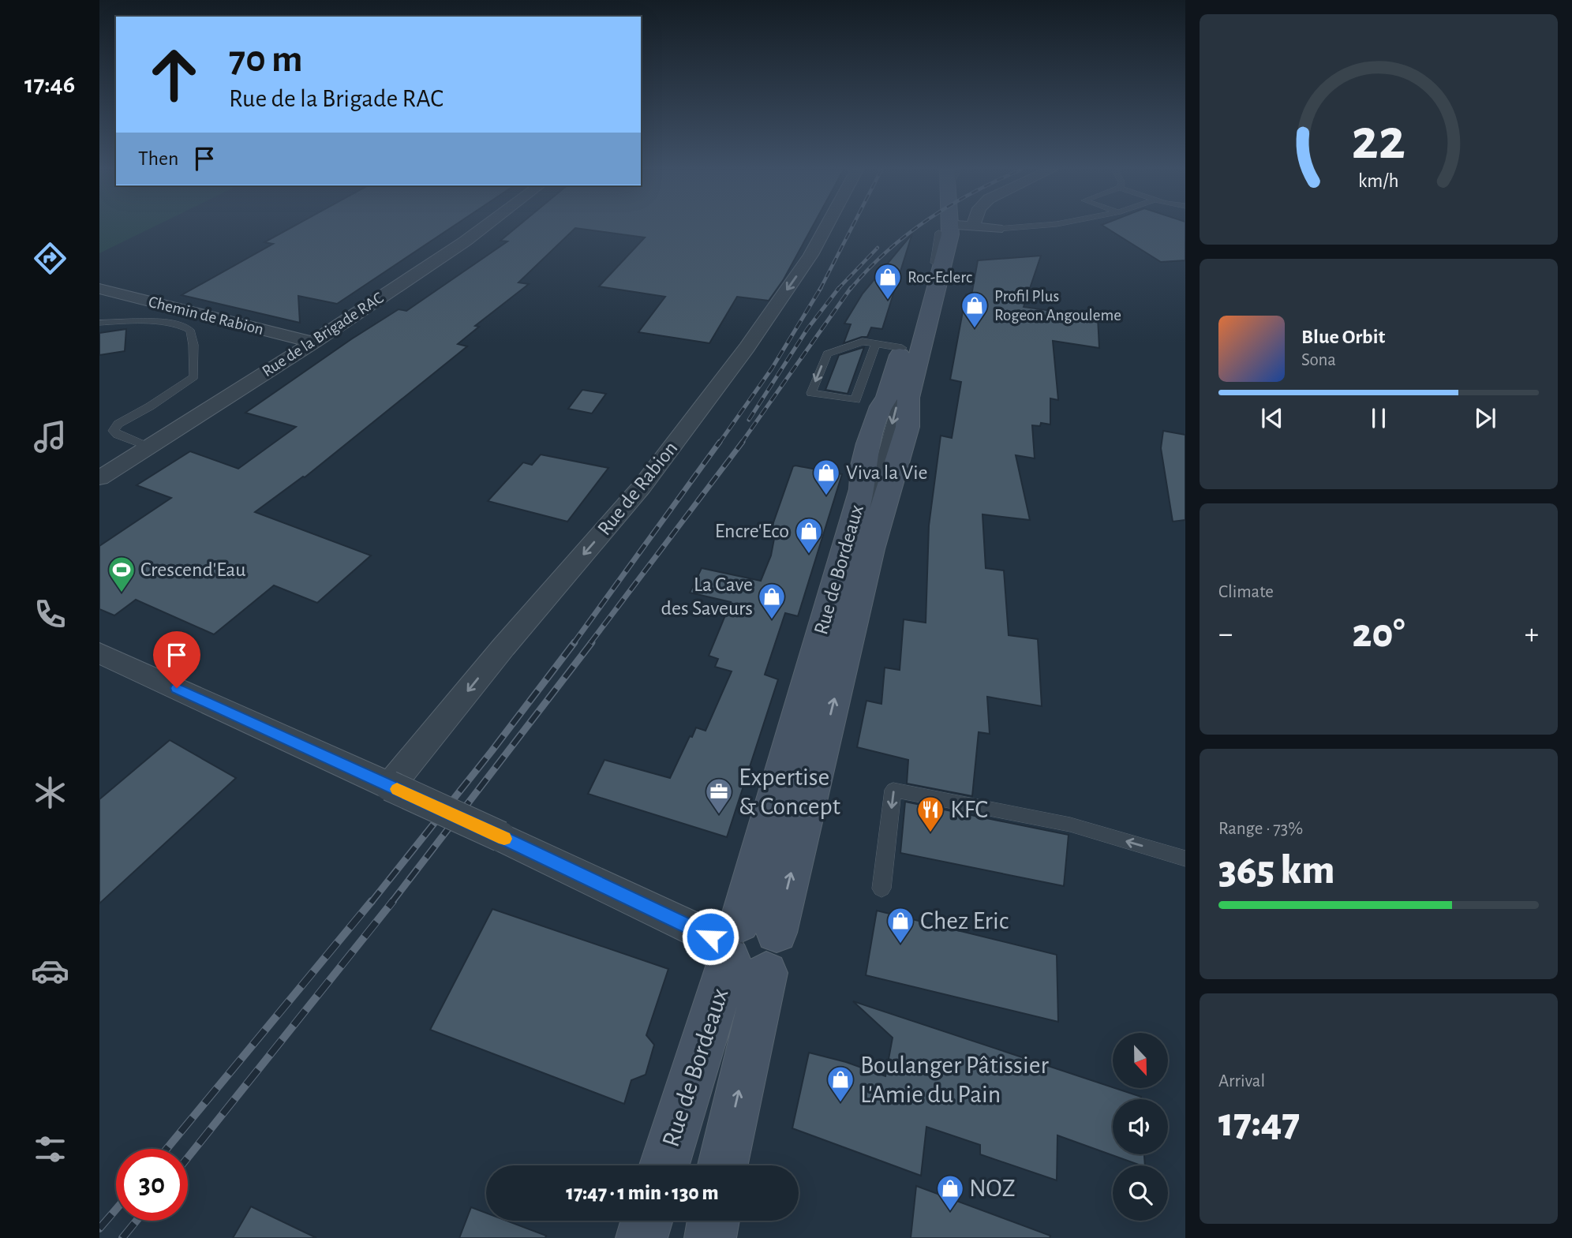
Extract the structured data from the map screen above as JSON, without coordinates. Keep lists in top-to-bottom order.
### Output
{
  "streets": {
    "main road": ["Rue de Bordeaux"],
    "street": ["Chemin de Rabion", "Rue de la Brigade RAC", "Rue de Rabion"]
  },
  "crossings": [
    ["Chemin de Rabion", "Rue de la Brigade RAC"]
  ],
  "one_way": ["Rue de Rabion"],
  "places": {
    "shop": [
      "Roc-Eclerc",
      "Profil Plus Rogeon Angouleme",
      "Viva la Vie",
      "Encre'Eco",
      "La Cave des Saveurs",
      "Chez Eric",
      "Boulanger Pâtissier L'Amie du Pain",
      "NOZ"
    ],
    "sports": ["Crescend'Eau"],
    "office": ["Expertise & Concept"],
    "restaurant": ["KFC"]
  },
  "north": "bottom",
  "page": {
    "tabs": "17:46",
    "turn": ["70 m", "Rue de la Brigade RAC"],
    "then": "Then",
    "song": ["Blue Orbit", "Sona"],
    "tile": [
      "Climate",
      ["Range · 73%", "365 km"],
      ["Arrival", "17:47"]
    ],
    "heat": ["−", "20°", "+"],
    "limit": "30",
    "trip": "17:47 · 1 min · 130 m",
    "gauge": ["22", "km/h"]
  }
}
